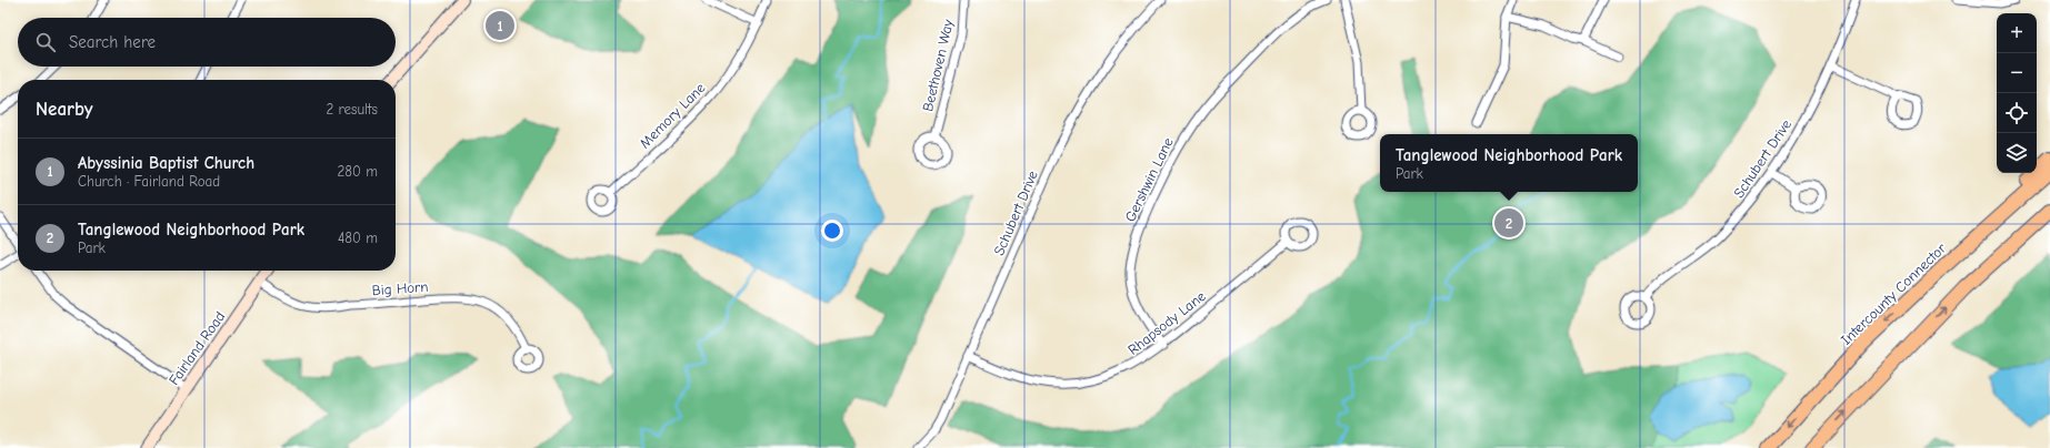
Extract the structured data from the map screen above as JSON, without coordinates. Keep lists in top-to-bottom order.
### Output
{
  "streets": {
    "highway": ["Intercounty Connector"],
    "main road": ["Fairland Road"],
    "street": [
      "Beethoven Way",
      "Memory Lane",
      "Schubert Drive",
      "Gershwin Lane",
      "Big Horn",
      "Rhapsody Lane"
    ]
  },
  "crossings": [
    ["Schubert Drive", "Rhapsody Lane"],
    ["Gershwin Lane", "Rhapsody Lane"],
    ["Big Horn", "Fairland Road"]
  ],
  "page": {
    "pins": ["1", "2"],
    "map_buttons": ["+", "−"],
    "search": "Search here",
    "heading": ["Nearby", "2 results"],
    "popup": ["Tanglewood Neighborhood Park", "Park"],
    "list": [
      {
        "mark": "1",
        "name": "Abyssinia Baptist Church",
        "note": "Church · Fairland Road",
        "value": "280 m"
      },
      {
        "mark": "2",
        "name": "Tanglewood Neighborhood Park",
        "note": "Park",
        "value": "480 m"
      }
    ]
  }
}
